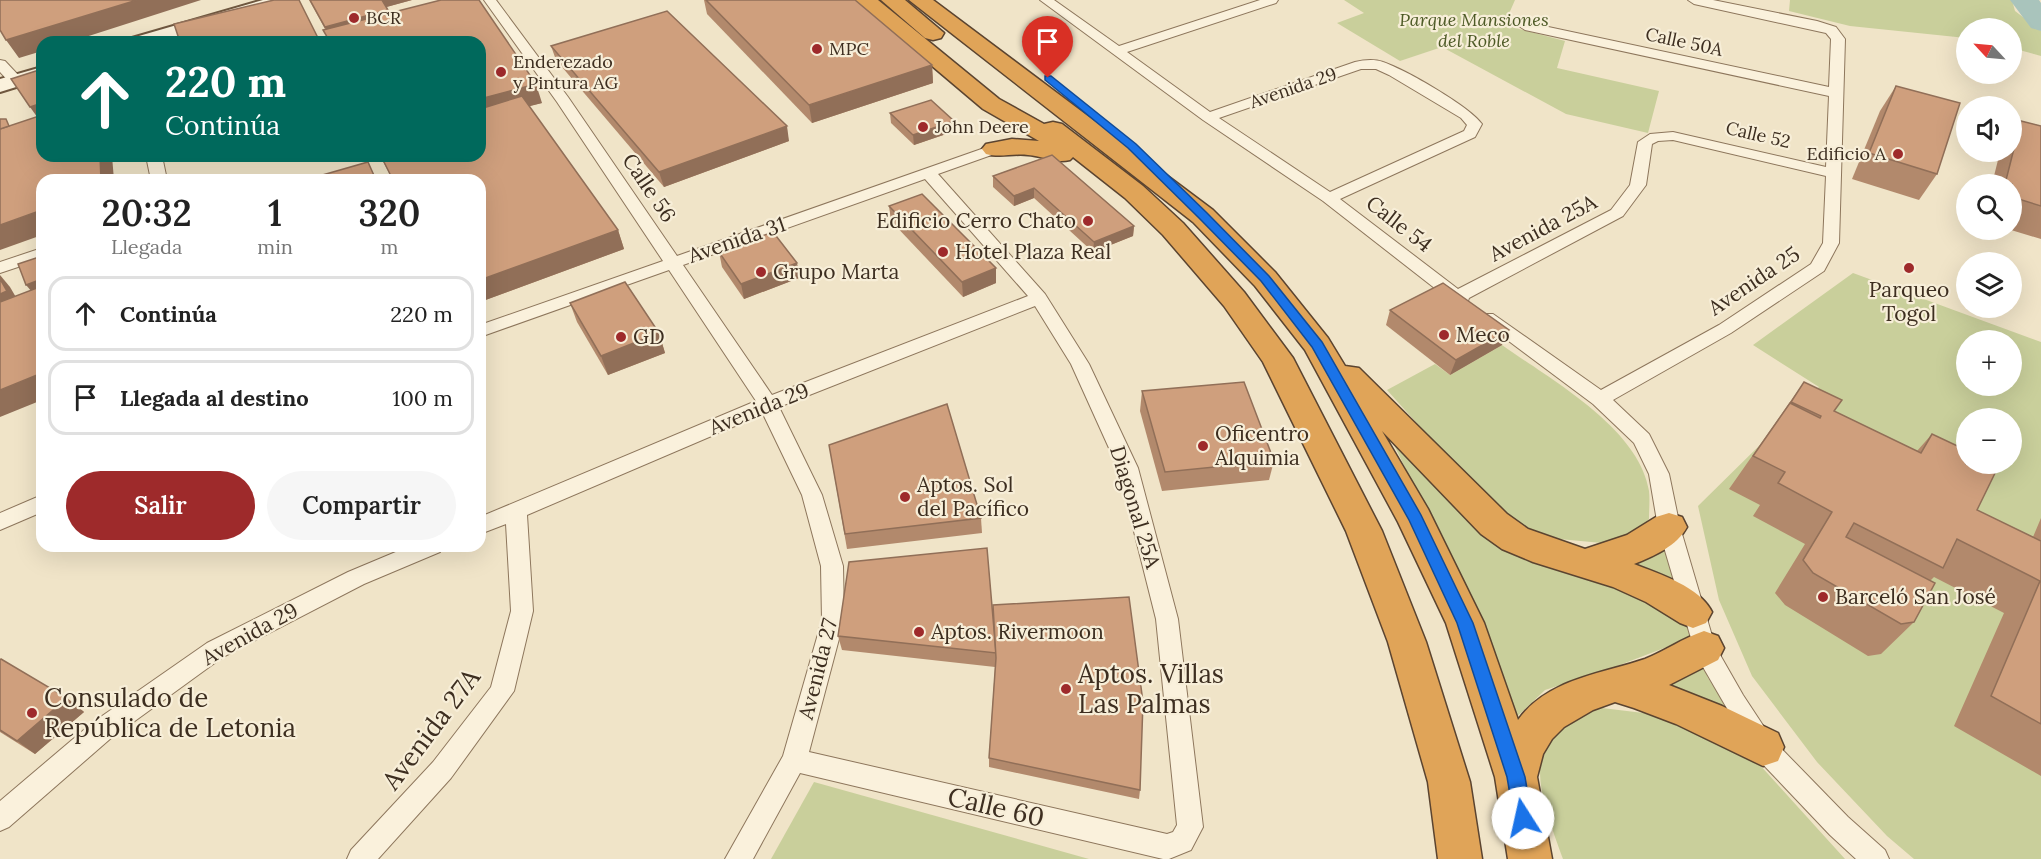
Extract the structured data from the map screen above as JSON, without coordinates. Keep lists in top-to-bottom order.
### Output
{
  "streets": {
    "street": [
      "Calle 50A",
      "Avenida 29",
      "Calle 52",
      "Calle 56",
      "Calle 54",
      "Avenida 25A",
      "Avenida 31",
      "Avenida 25",
      "Diagonal 25A",
      "Avenida 27",
      "Avenida 27A",
      "Calle 60"
    ]
  },
  "crossings": [
    ["Calle 50A", "Avenida 25"],
    ["Avenida 29", "Calle 56"],
    ["Avenida 29", "Calle 54"],
    ["Avenida 29", "Diagonal 25A"],
    ["Avenida 29", "Avenida 27"],
    ["Avenida 29", "Avenida 27A"],
    ["Calle 52", "Avenida 25A"],
    ["Calle 52", "Avenida 25"],
    ["Calle 56", "Avenida 31"],
    ["Calle 56", "Avenida 27"],
    ["Calle 54", "Avenida 25A"],
    ["Calle 54", "Avenida 25"],
    ["Avenida 31", "Diagonal 25A"],
    ["Diagonal 25A", "Calle 60"],
    ["Avenida 27", "Calle 60"]
  ],
  "parks": ["Parque Mansiones del Roble"],
  "places": [
    "BCR",
    "MPC",
    "Enderezado y Pintura AG",
    "John Deere",
    "Edificio A",
    "Edificio Cerro Chato",
    "Hotel Plaza Real",
    "Parqueo Togol",
    "Grupo Marta",
    "Meco",
    "GD",
    "Oficentro Alquimia",
    "Aptos. Sol del Pacífico",
    "Barceló San José",
    "Aptos. Rivermoon",
    "Aptos. Villas Las Palmas",
    "Consulado de República de Letonia"
  ],
  "north": "top left",
  "page": {
    "map_buttons": ["+", "−"],
    "turn": ["220 m", "Continúa"],
    "eta": [
      "20:32",
      "Llegada",
      "1",
      "min",
      "320",
      "m"
    ],
    "list": [
      {
        "name": "Continúa",
        "value": "220 m"
      },
      {
        "name": "Llegada al destino",
        "value": "100 m"
      }
    ],
    "buttons": ["Salir", "Compartir"]
  }
}
